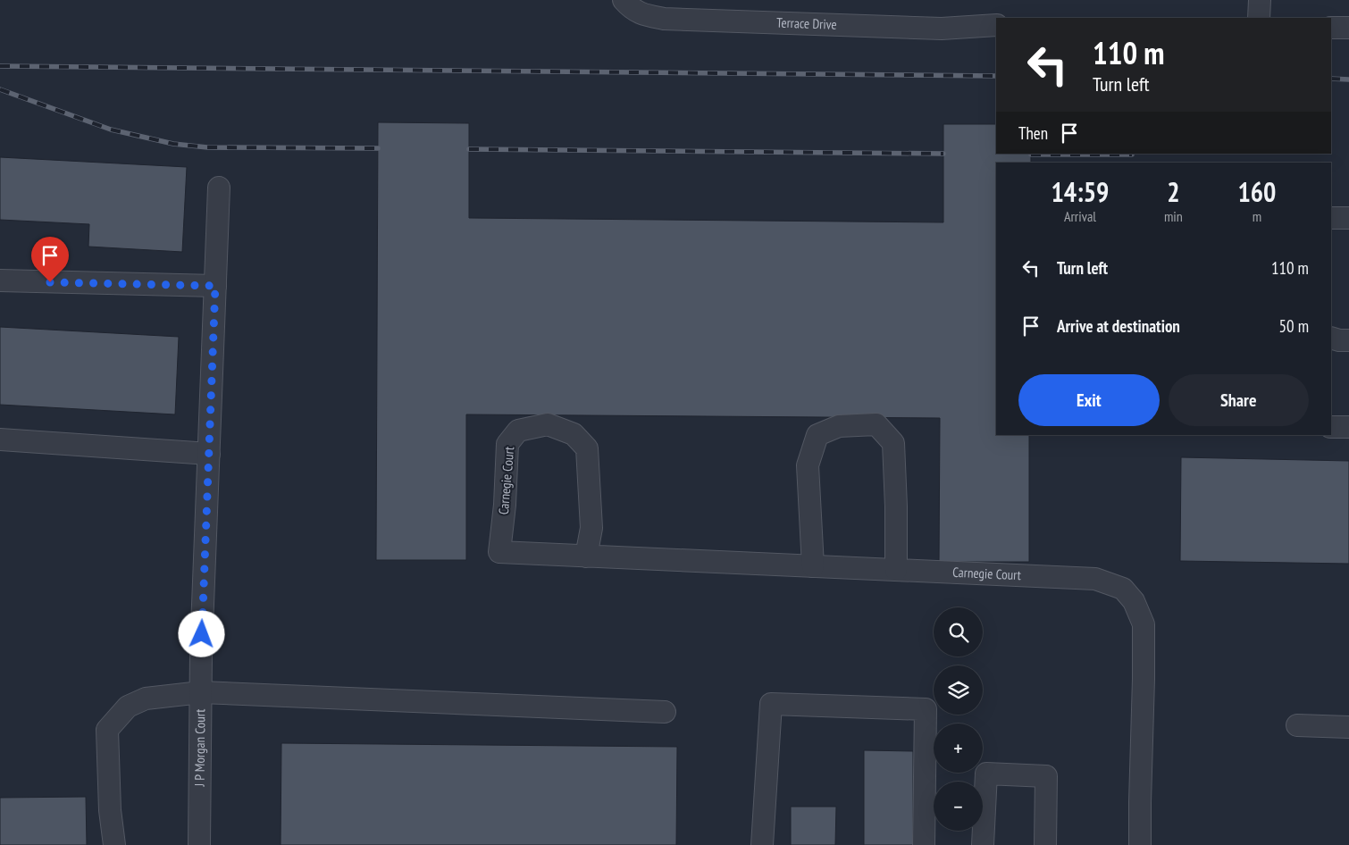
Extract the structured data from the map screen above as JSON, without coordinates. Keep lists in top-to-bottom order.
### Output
{
  "streets": {
    "street": ["Terrace Drive", "Carnegie Court", "J P Morgan Court"]
  },
  "page": {
    "turn": ["110 m", "Turn left"],
    "then": "Then",
    "eta": [
      "14:59",
      "Arrival",
      "2",
      "min",
      "160",
      "m"
    ],
    "list": [
      {
        "name": "Turn left",
        "value": "110 m"
      },
      {
        "name": "Arrive at destination",
        "value": "50 m"
      }
    ],
    "buttons": ["Exit", "Share"],
    "map_buttons": ["+", "−"]
  }
}
